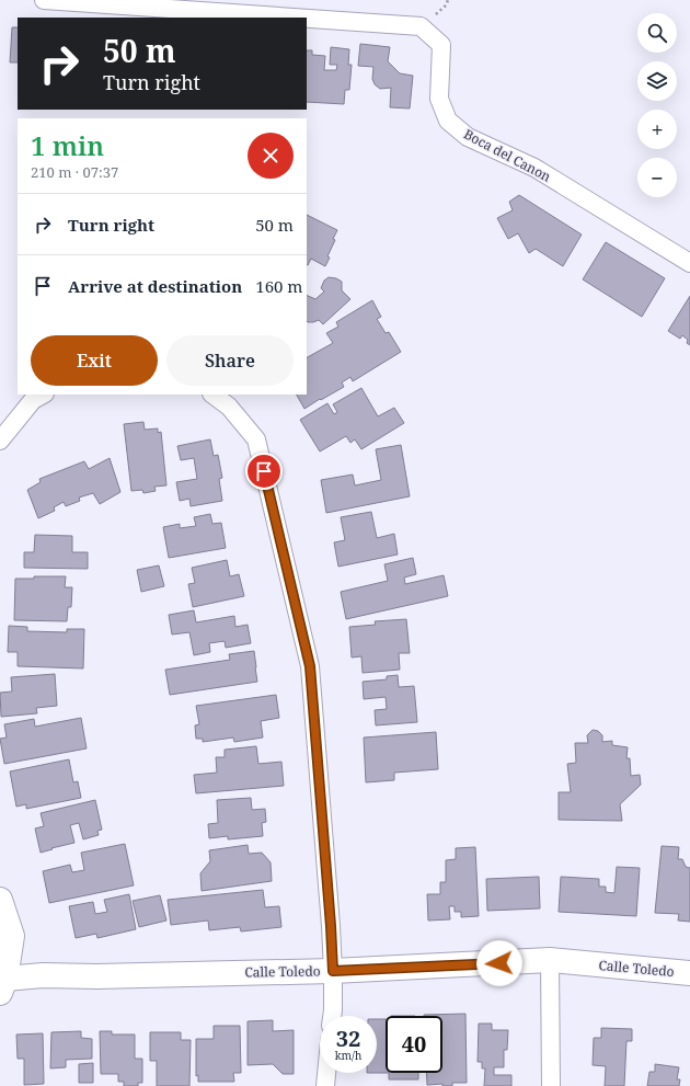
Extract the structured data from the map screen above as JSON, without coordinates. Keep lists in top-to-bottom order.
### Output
{
  "streets": {
    "street": ["Boca del Canon", "Calle Toledo"]
  },
  "page": {
    "map_buttons": ["+", "−"],
    "turn": ["50 m", "Turn right"],
    "heading": ["1 min", "210 m · 07:37"],
    "list": [
      {
        "name": "Turn right",
        "value": "50 m"
      },
      {
        "name": "Arrive at destination",
        "value": "160 m"
      }
    ],
    "buttons": ["Exit", "Share"],
    "speed": "32 km/h",
    "limit": "40"
  }
}
